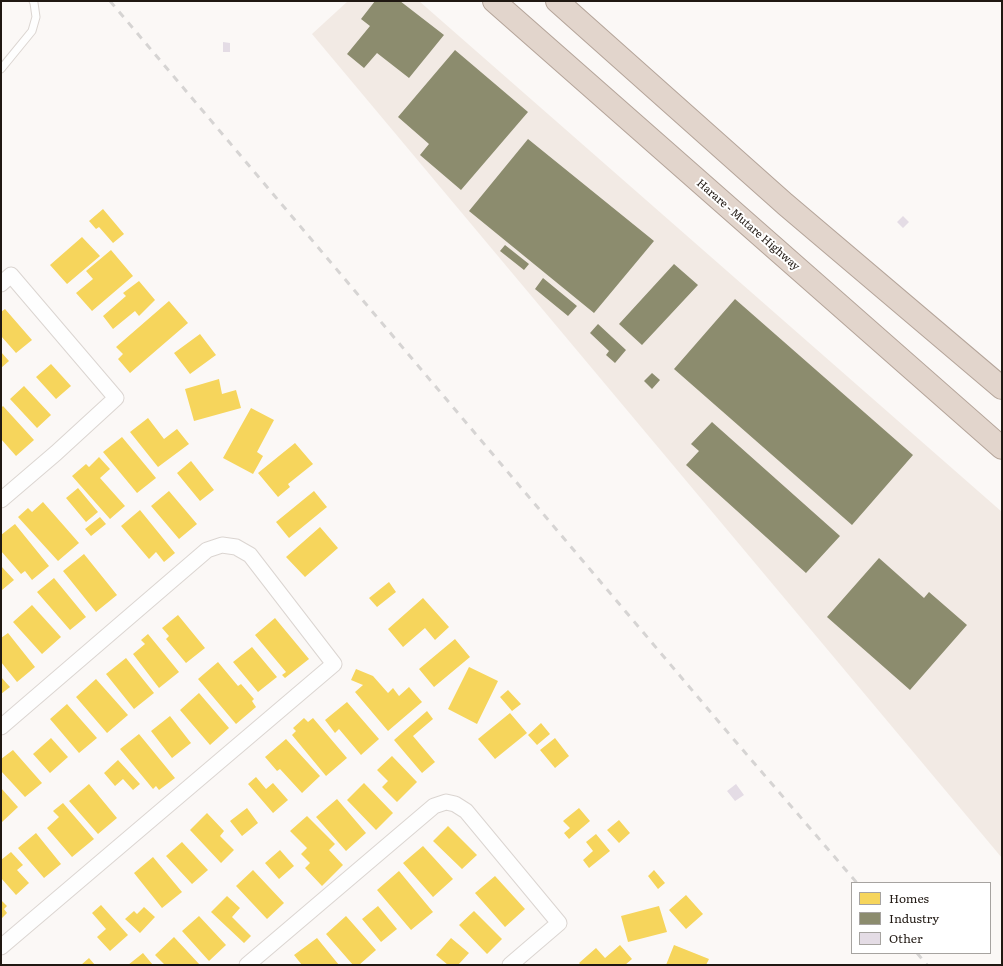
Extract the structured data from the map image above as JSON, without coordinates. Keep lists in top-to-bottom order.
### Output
{
  "streets": {
    "highway": ["Harare - Mutare Highway"]
  },
  "legend": ["Homes", "Industry", "Other"]
}
